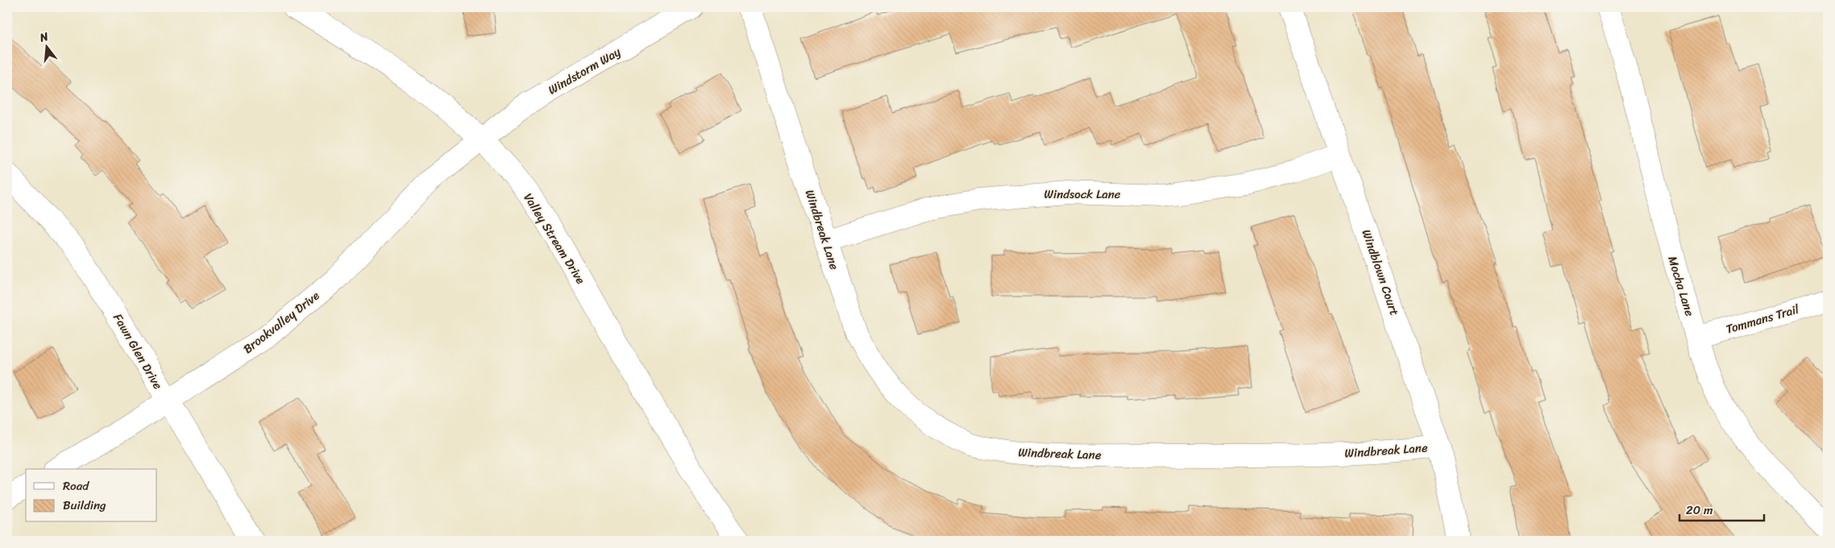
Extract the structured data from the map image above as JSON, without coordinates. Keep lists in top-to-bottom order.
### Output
{
  "streets": {
    "street": [
      "Windstorm Way",
      "Windsock Lane",
      "Windbreak Lane",
      "Valley Stream Drive",
      "Windblown Court",
      "Mocha Lane",
      "Tommans Trail",
      "Brookvalley Drive",
      "Fawn Glen Drive"
    ]
  },
  "crossings": [
    ["Windstorm Way", "Valley Stream Drive"],
    ["Windstorm Way", "Brookvalley Drive"],
    ["Windsock Lane", "Windbreak Lane"],
    ["Windsock Lane", "Windblown Court"],
    ["Windbreak Lane", "Windblown Court"],
    ["Valley Stream Drive", "Brookvalley Drive"],
    ["Mocha Lane", "Tommans Trail"],
    ["Brookvalley Drive", "Fawn Glen Drive"]
  ],
  "legend": ["Road", "Building"],
  "scale_bar": "20 m",
  "north": "top"
}
